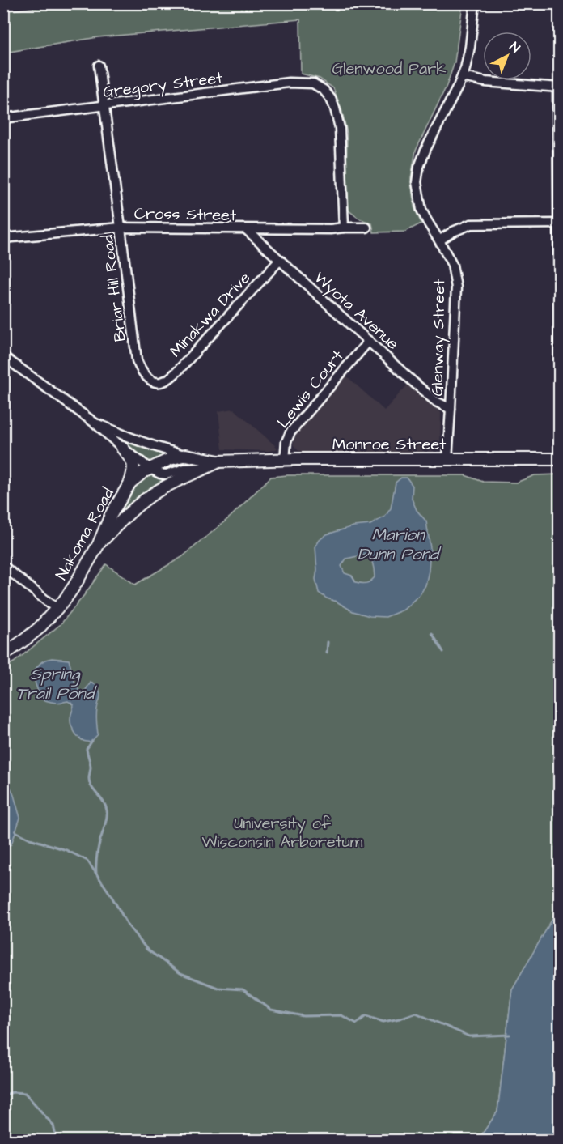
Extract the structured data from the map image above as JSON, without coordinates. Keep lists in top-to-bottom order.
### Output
{
  "streets": {
    "main road": ["Monroe Street", "Nakoma Road"],
    "street": [
      "Gregory Street",
      "Cross Street",
      "Briar Hill Road",
      "Wyota Avenue",
      "Minakwa Drive",
      "Glenway Street",
      "Lewis Court"
    ]
  },
  "crossings": [
    ["Gregory Street", "Cross Street"],
    ["Gregory Street", "Briar Hill Road"],
    ["Cross Street", "Briar Hill Road"],
    ["Cross Street", "Wyota Avenue"],
    ["Briar Hill Road", "Minakwa Drive"],
    ["Wyota Avenue", "Minakwa Drive"],
    ["Wyota Avenue", "Glenway Street"],
    ["Wyota Avenue", "Lewis Court"],
    ["Glenway Street", "Monroe Street"],
    ["Lewis Court", "Monroe Street"],
    ["Monroe Street", "Nakoma Road"]
  ],
  "water": ["Marion Dunn Pond", "Spring Trail Pond"],
  "parks": ["Glenwood Park", "University of Wisconsin Arboretum"],
  "north": "top right"
}
